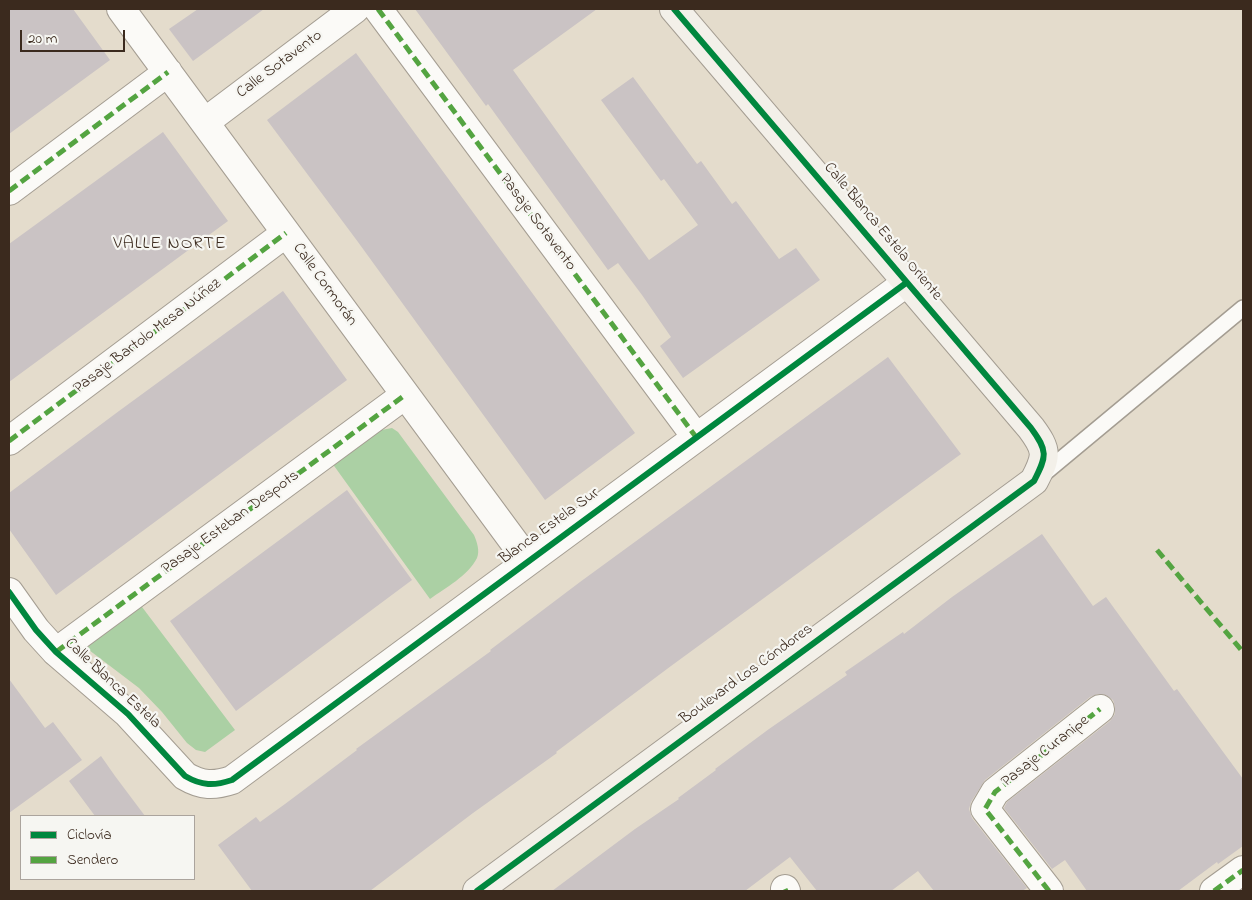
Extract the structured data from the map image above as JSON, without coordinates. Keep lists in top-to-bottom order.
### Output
{
  "streets": {
    "street": [
      "Calle Sotavento",
      "Pasaje Sotavento",
      "Calle Blanca Estela Oriente",
      "Calle Cormorán",
      "Pasaje Bartolo Mesa Núñez",
      "Pasaje Esteban Despots",
      "Blanca Estela Sur",
      "Boulevard Los Cóndores",
      "Calle Blanca Estela",
      "Pasaje Curanipe"
    ]
  },
  "crossings": [
    ["Calle Sotavento", "Calle Cormorán"],
    ["Pasaje Sotavento", "Blanca Estela Sur"],
    ["Calle Blanca Estela Oriente", "Blanca Estela Sur"],
    ["Calle Blanca Estela Oriente", "Boulevard Los Cóndores"],
    ["Calle Cormorán", "Pasaje Bartolo Mesa Núñez"],
    ["Calle Cormorán", "Pasaje Esteban Despots"],
    ["Calle Cormorán", "Blanca Estela Sur"],
    ["Pasaje Esteban Despots", "Calle Blanca Estela"],
    ["Blanca Estela Sur", "Calle Blanca Estela"]
  ],
  "districts": ["VALLE NORTE"],
  "legend": ["Ciclovía", "Sendero"],
  "scale_bar": "20 m"
}
